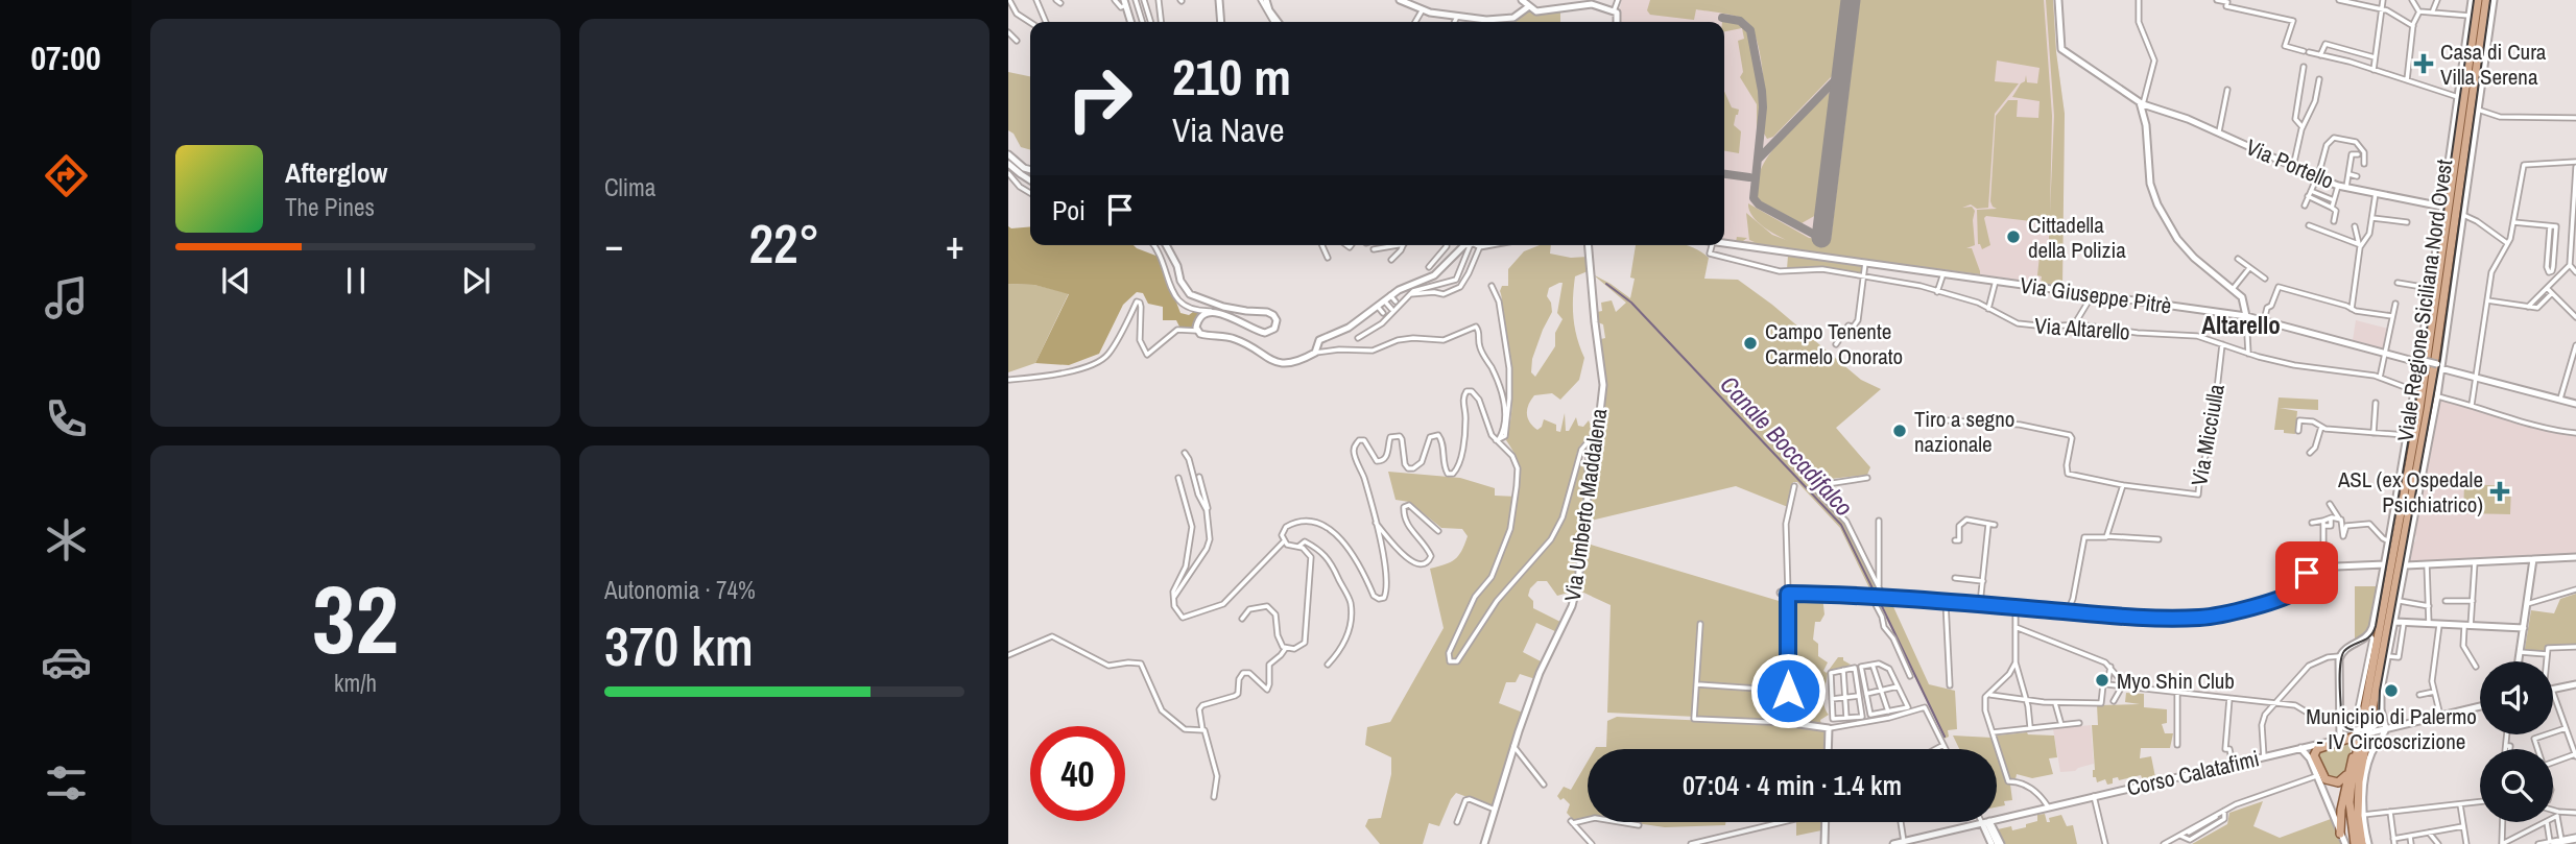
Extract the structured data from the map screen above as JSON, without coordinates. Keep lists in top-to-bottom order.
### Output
{
  "streets": {
    "main road": ["Viale Regione Siciliana Nord Ovest"],
    "street": [
      "Via Portello",
      "Via Giuseppe Pitrè",
      "Via Altarello",
      "Via Micciulla",
      "Via Umberto Maddalena",
      "Corso Calatafimi"
    ]
  },
  "crossings": [
    ["Via Giuseppe Pitrè", "Viale Regione Siciliana Nord Ovest"],
    ["Viale Regione Siciliana Nord Ovest", "Corso Calatafimi"],
    ["Via Altarello", "Via Micciulla"]
  ],
  "districts": ["Altarello"],
  "water": ["Canale Boccadifalco"],
  "places": {
    "health": ["Casa di Cura Villa Serena", "ASL (ex Ospedale Psichiatrico)"],
    "other": [
      "Cittadella della Polizia",
      "Campo Tenente Carmelo Onorato",
      "Tiro a segno nazionale",
      "Myo Shin Club",
      "Municipio di Palermo - IV Circoscrizione"
    ]
  },
  "page": {
    "tabs": "07:00",
    "tile": [
      "Clima",
      ["32", "km/h"],
      ["Autonomia · 74%", "370 km"]
    ],
    "turn": ["210 m", "Via Nave"],
    "song": ["Afterglow", "The Pines"],
    "then": "Poi",
    "heat": ["−", "22°", "+"],
    "limit": "40",
    "trip": "07:04 · 4 min · 1.4 km"
  }
}
